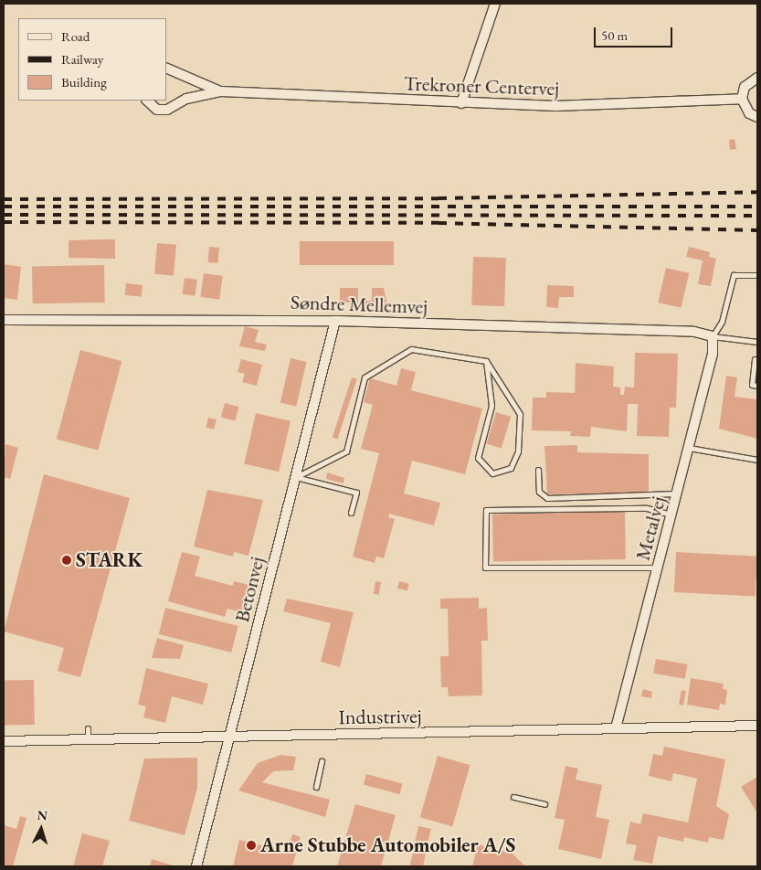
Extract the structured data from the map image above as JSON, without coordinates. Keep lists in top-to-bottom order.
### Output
{
  "streets": {
    "street": [
      "Trekroner Centervej",
      "Søndre Mellemvej",
      "Metalvej",
      "Betonvej",
      "Industrivej"
    ]
  },
  "crossings": [
    ["Søndre Mellemvej", "Metalvej"],
    ["Søndre Mellemvej", "Betonvej"],
    ["Metalvej", "Industrivej"],
    ["Betonvej", "Industrivej"]
  ],
  "places": ["STARK", "Arne Stubbe Automobiler A/S"],
  "legend": ["Road", "Railway", "Building"],
  "scale_bar": "50 m",
  "north": "top"
}
